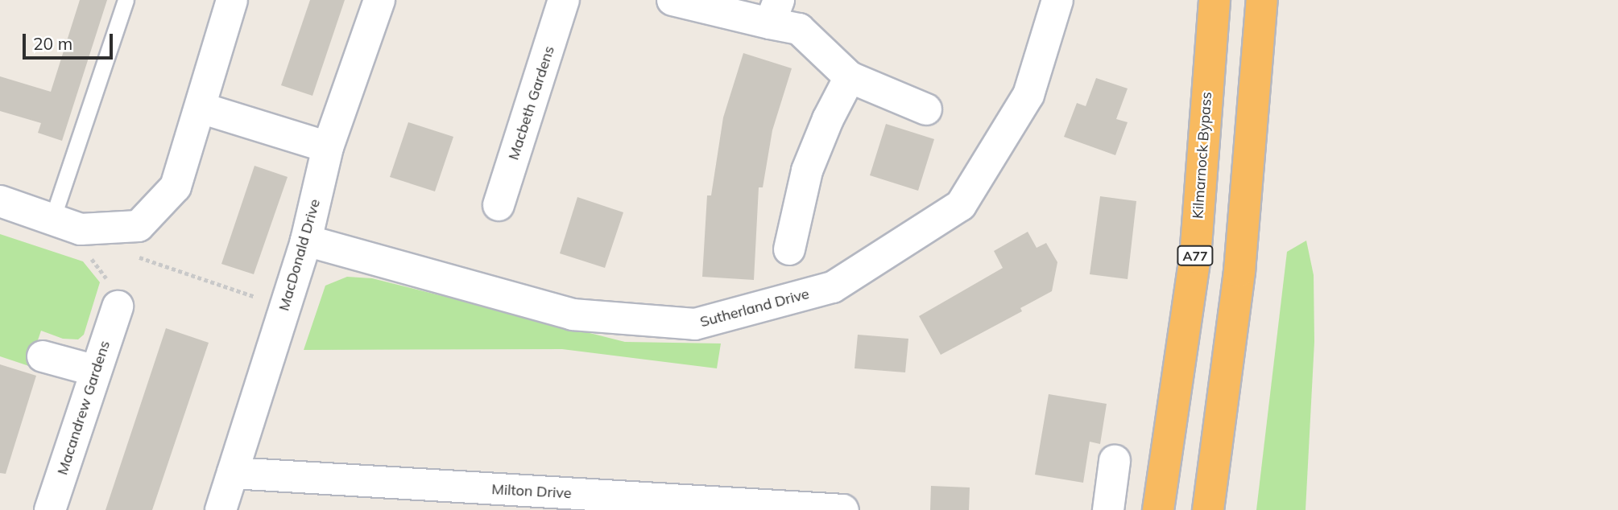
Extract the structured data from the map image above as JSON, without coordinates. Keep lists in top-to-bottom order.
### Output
{
  "streets": {
    "highway": ["Kilmarnock Bypass", "A77"],
    "street": [
      "Macbeth Gardens",
      "MacDonald Drive",
      "Sutherland Drive",
      "Macandrew Gardens",
      "Milton Drive"
    ]
  },
  "crossings": [
    ["MacDonald Drive", "Sutherland Drive"],
    ["MacDonald Drive", "Milton Drive"]
  ],
  "scale_bar": "20 m"
}
